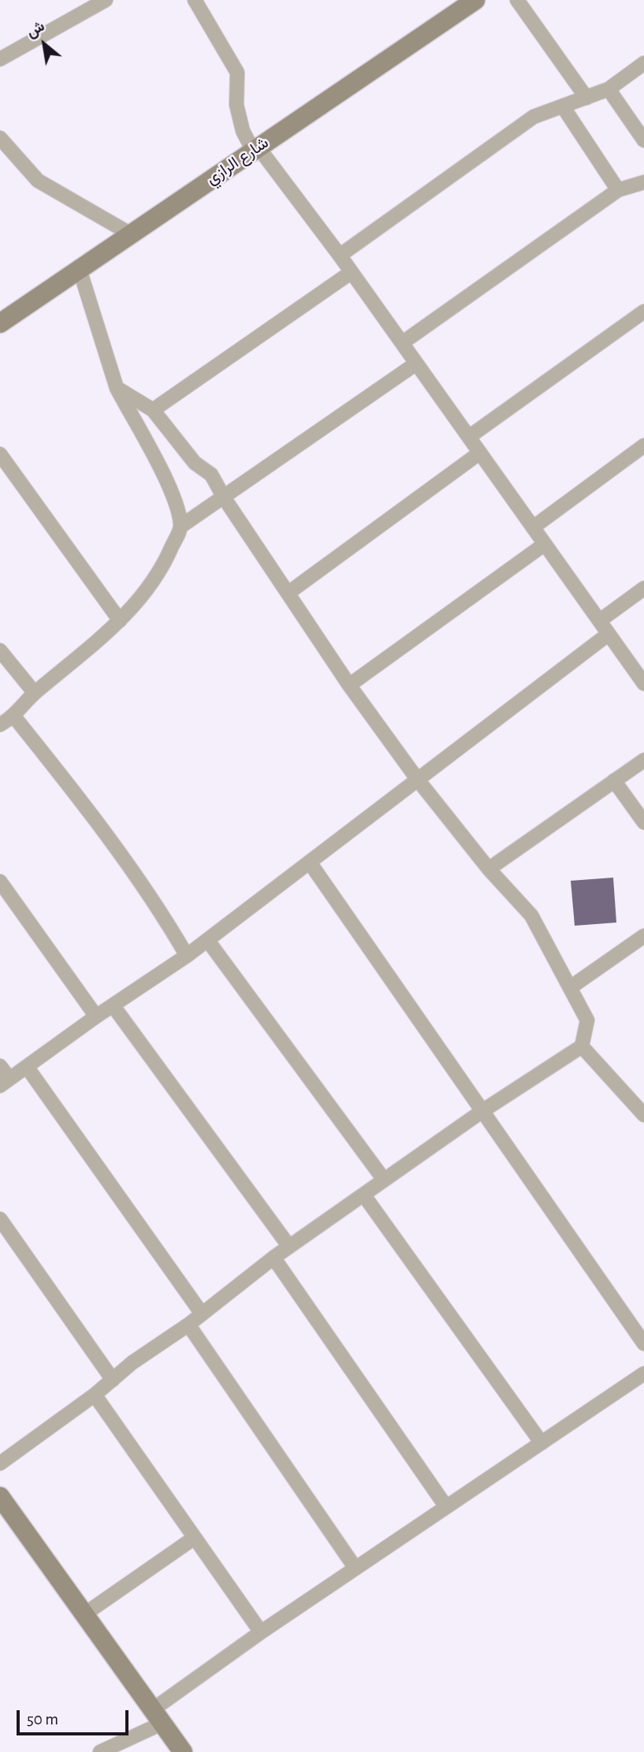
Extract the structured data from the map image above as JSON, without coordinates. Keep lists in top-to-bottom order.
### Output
{
  "streets": {
    "street": ["شارع الرازي"]
  },
  "scale_bar": "50 m",
  "north": "top left"
}
